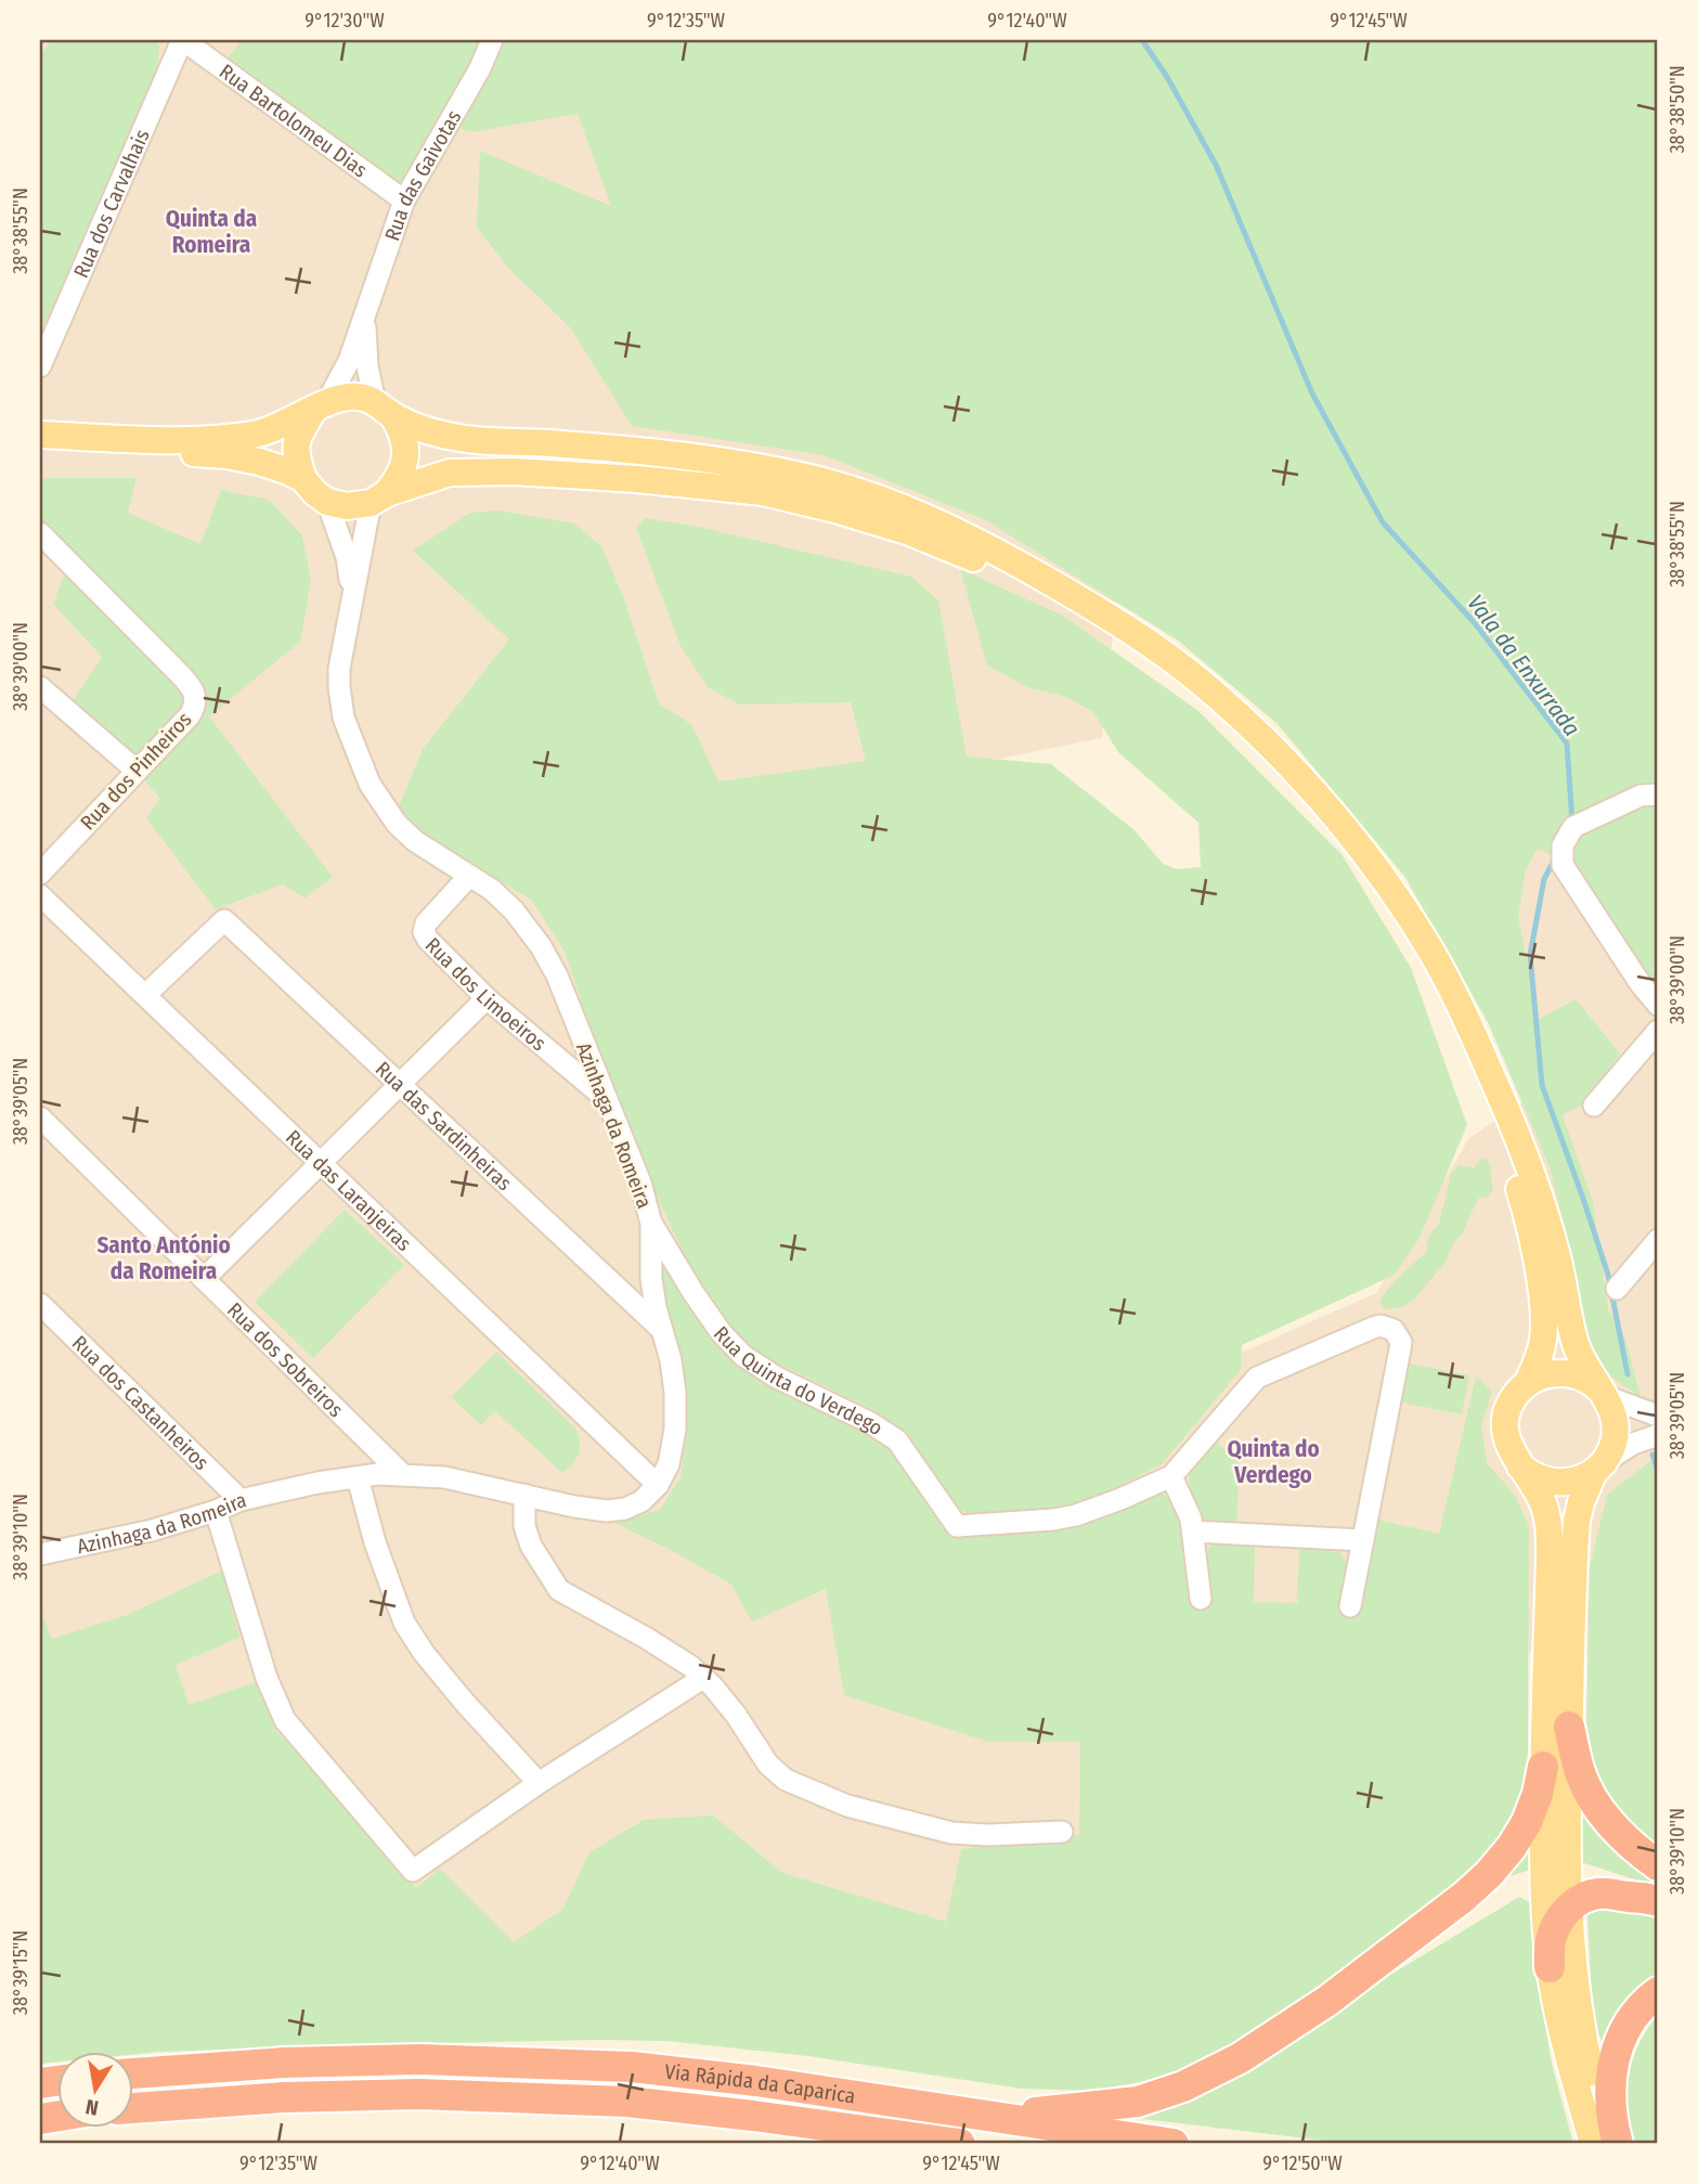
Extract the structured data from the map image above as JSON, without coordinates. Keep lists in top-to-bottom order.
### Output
{
  "streets": {
    "highway": ["Via Rápida da Caparica"],
    "street": [
      "Rua Bartolomeu Dias",
      "Rua das Gaivotas",
      "Rua dos Carvalhais",
      "Rua dos Pinheiros",
      "Rua dos Limoeiros",
      "Rua das Sardinheiras",
      "Azinhaga da Romeira",
      "Rua das Laranjeiras",
      "Rua dos Sobreiros",
      "Rua Quinta do Verdego",
      "Rua dos Castanheiros"
    ]
  },
  "crossings": [
    ["Rua Bartolomeu Dias", "Rua das Gaivotas"],
    ["Rua Bartolomeu Dias", "Rua dos Carvalhais"],
    ["Rua dos Limoeiros", "Azinhaga da Romeira"],
    ["Rua das Sardinheiras", "Azinhaga da Romeira"],
    ["Rua das Sardinheiras", "Rua das Laranjeiras"],
    ["Azinhaga da Romeira", "Rua das Laranjeiras"],
    ["Azinhaga da Romeira", "Rua dos Sobreiros"],
    ["Azinhaga da Romeira", "Rua Quinta do Verdego"],
    ["Azinhaga da Romeira", "Rua dos Castanheiros"]
  ],
  "districts": ["Quinta da Romeira", "Santo António da Romeira", "Quinta do Verdego"],
  "water": ["Vala da Enxurrada"],
  "north": "bottom",
  "coordinates": [
    "9°12'30\"W",
    "9°12'35\"W",
    "9°12'40\"W",
    "9°12'45\"W",
    "38°38'50\"N",
    "38°38'55\"N",
    "38°39'00\"N",
    "38°39'05\"N",
    "38°39'10\"N",
    "38°39'15\"N",
    "9°12'50\"W"
  ]
}
